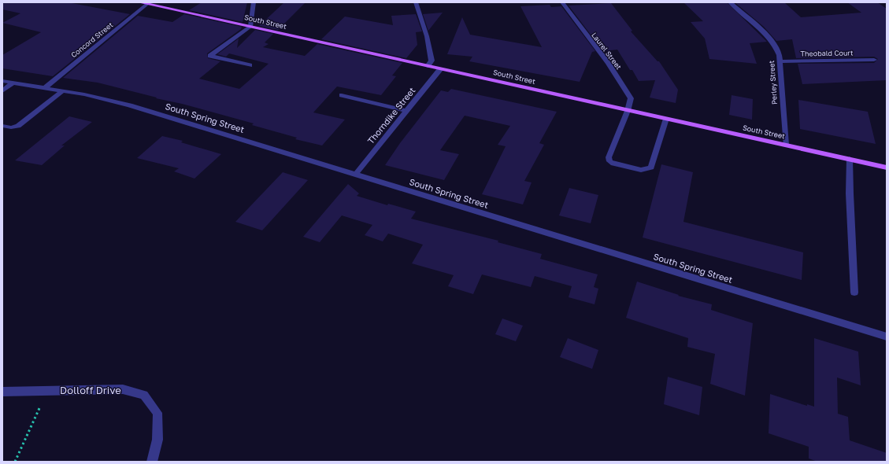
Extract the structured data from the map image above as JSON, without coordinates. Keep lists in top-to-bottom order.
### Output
{
  "streets": {
    "main road": ["South Street"],
    "street": [
      "Concord Street",
      "Laurel Street",
      "Theobald Court",
      "Perley Street",
      "Thorndike Street",
      "South Spring Street",
      "Dolloff Drive"
    ]
  },
  "crossings": [
    ["South Street", "Concord Street"],
    ["South Street", "Laurel Street"],
    ["South Street", "Perley Street"],
    ["South Street", "Thorndike Street"],
    ["Concord Street", "South Spring Street"],
    ["Theobald Court", "Perley Street"],
    ["Thorndike Street", "South Spring Street"]
  ]
}
